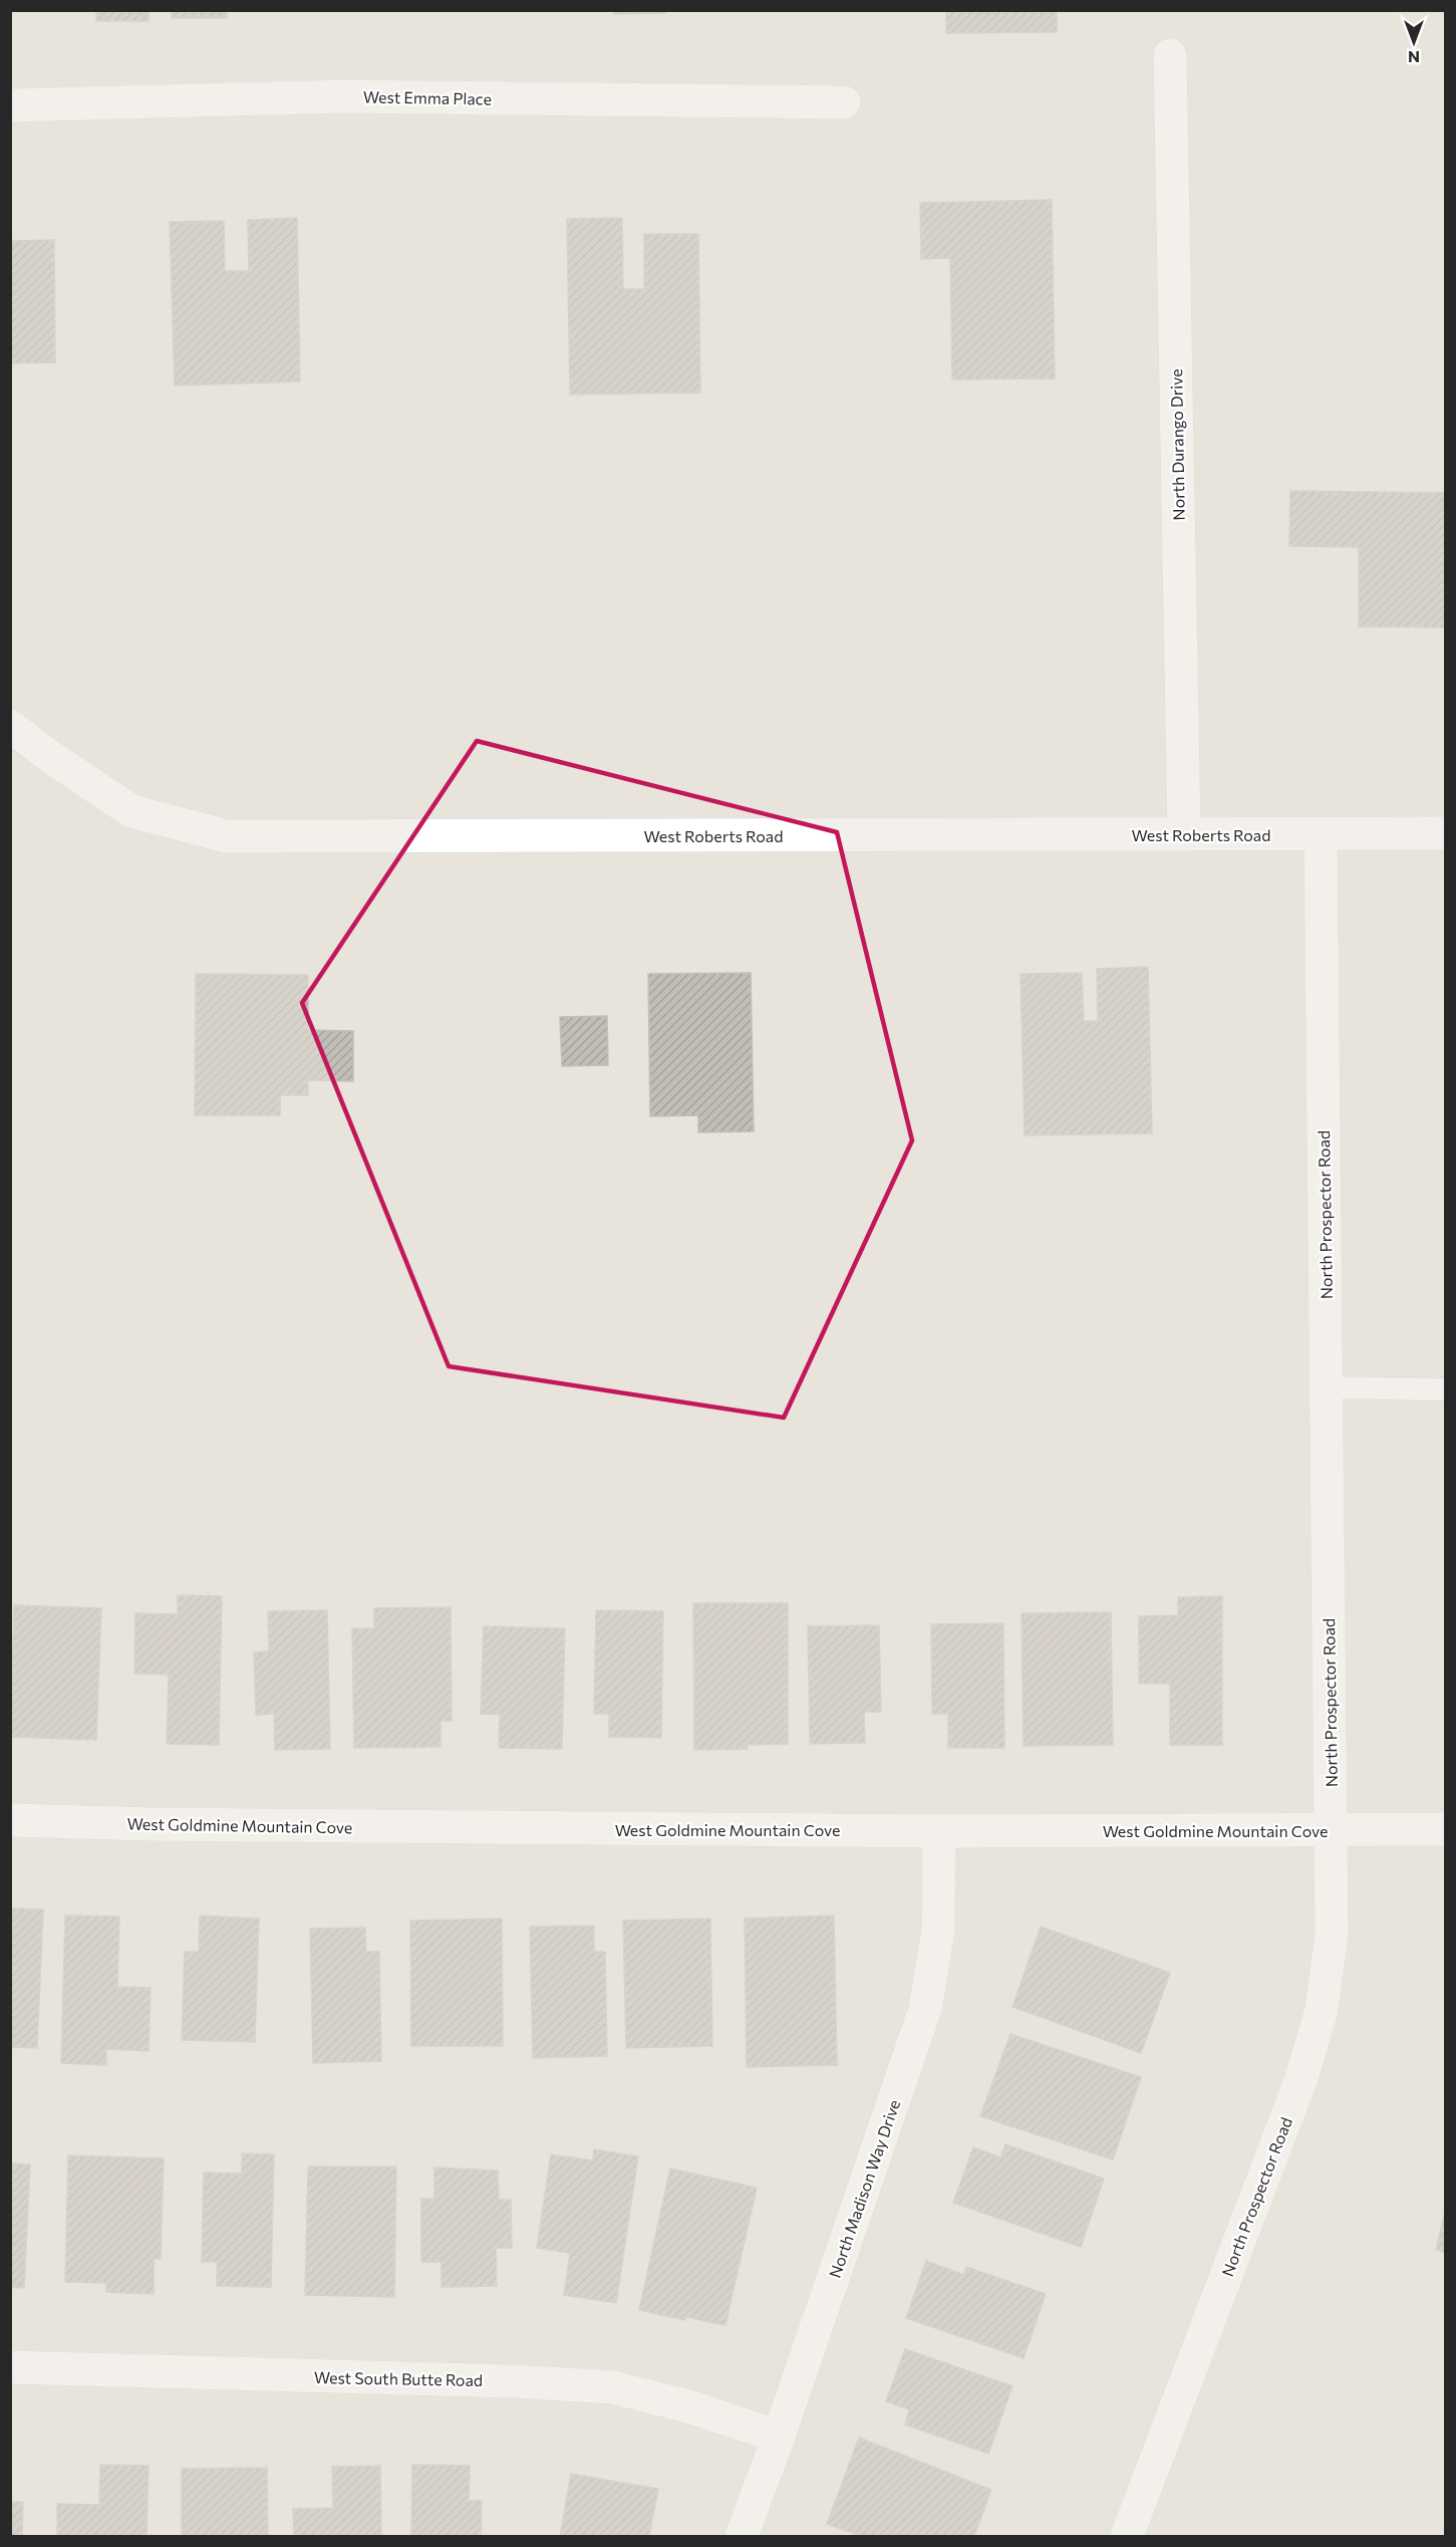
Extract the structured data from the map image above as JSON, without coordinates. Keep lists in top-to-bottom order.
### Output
{
  "streets": {
    "street": [
      "West Emma Place",
      "North Durango Drive",
      "West Roberts Road",
      "North Prospector Road",
      "West Goldmine Mountain Cove",
      "North Madison Way Drive",
      "West South Butte Road"
    ]
  },
  "crossings": [
    ["North Durango Drive", "West Roberts Road"],
    ["West Roberts Road", "North Prospector Road"],
    ["North Prospector Road", "West Goldmine Mountain Cove"],
    ["West Goldmine Mountain Cove", "North Madison Way Drive"],
    ["North Madison Way Drive", "West South Butte Road"]
  ],
  "north": "bottom"
}
